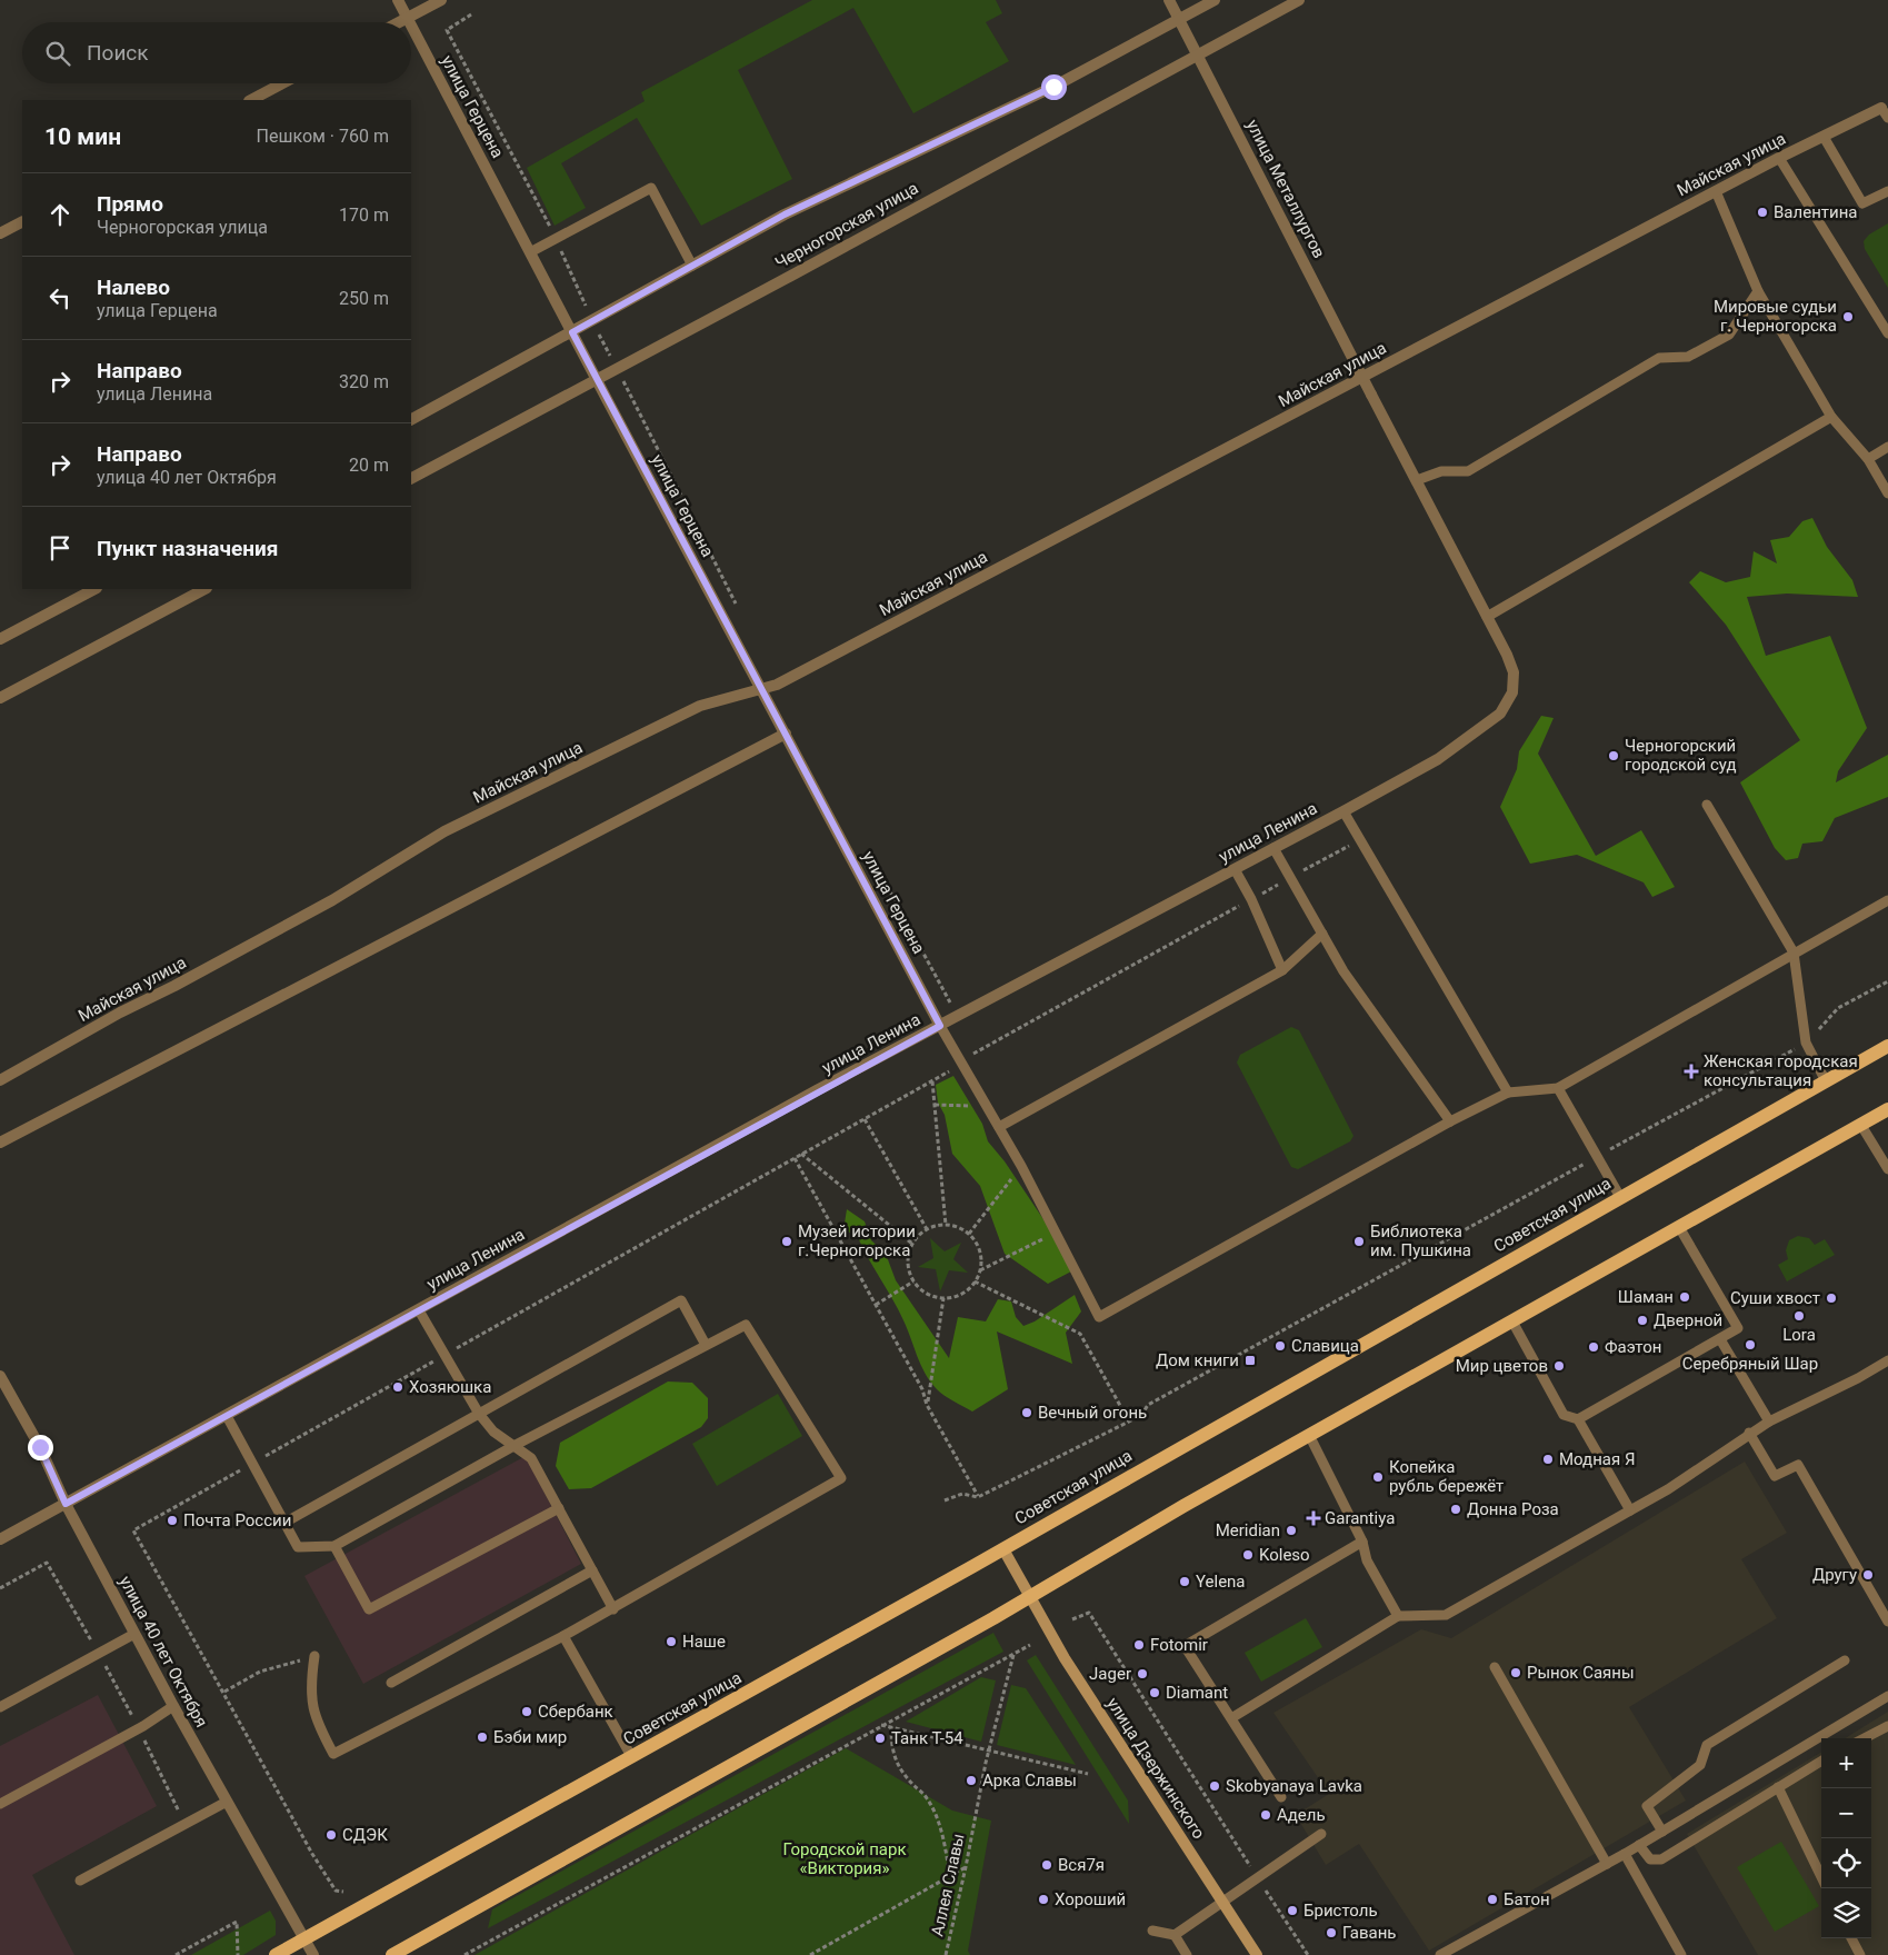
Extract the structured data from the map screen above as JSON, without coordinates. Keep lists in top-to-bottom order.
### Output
{
  "streets": {
    "main road": ["Советская улица", "улица Дзержинского"],
    "street": [
      "улица Герцена",
      "Майская улица",
      "улица Металлургов",
      "Черногорская улица",
      "улица Ленина",
      "улица 40 лет Октября"
    ],
    "path": ["Аллея Славы"]
  },
  "crossings": [
    ["улица Герцена", "Майская улица"],
    ["улица Герцена", "Черногорская улица"],
    ["улица Герцена", "улица Ленина"],
    ["Майская улица", "улица Металлургов"],
    ["улица Металлургов", "Черногорская улица"],
    ["улица Металлургов", "улица Ленина"],
    ["улица Ленина", "улица 40 лет Октября"],
    ["Советская улица", "улица 40 лет Октября"],
    ["Советская улица", "улица Дзержинского"]
  ],
  "parks": ["Городской парк «Виктория»"],
  "places": {
    "other": [
      "Валентина",
      "Мировые судьи г. Черногорска",
      "Черногорский городской суд",
      "Музей истории г.Черногорска",
      "Библиотека им. Пушкина",
      "Шаман",
      "Суши хвост",
      "Lora",
      "Дверной",
      "Серебряный Шар",
      "Славица",
      "Фаэтон",
      "Мир цветов",
      "Хозяюшка",
      "Вечный огонь",
      "Модная Я",
      "Копейка рубль бережёт",
      "Донна Роза",
      "Почта России",
      "Meridian",
      "Koleso",
      "Другу",
      "Yelena",
      "Наше",
      "Fotomir",
      "Рынок Саяны",
      "Jager",
      "Diamant",
      "Сбербанк",
      "Бэби мир",
      "Танк Т-54",
      "Арка Славы",
      "Skobyanaya Lavka",
      "Адель",
      "СДЭК",
      "Вся7я",
      "Хороший",
      "Батон",
      "Бристоль",
      "Гавань"
    ],
    "health": ["Женская городская консультация", "Garantiya"],
    "transit": ["Дом книги"]
  },
  "page": {
    "search": "Поиск",
    "heading": ["10 мин", "Пешком · 760 m"],
    "list": [
      ["Прямо", "Черногорская улица", "170 m"],
      ["Налево", "улица Герцена", "250 m"],
      ["Направо", "улица Ленина", "320 m"],
      ["Направо", "улица 40 лет Октября", "20 m"],
      "Пункт назначения"
    ],
    "map_buttons": ["+", "−"]
  }
}
